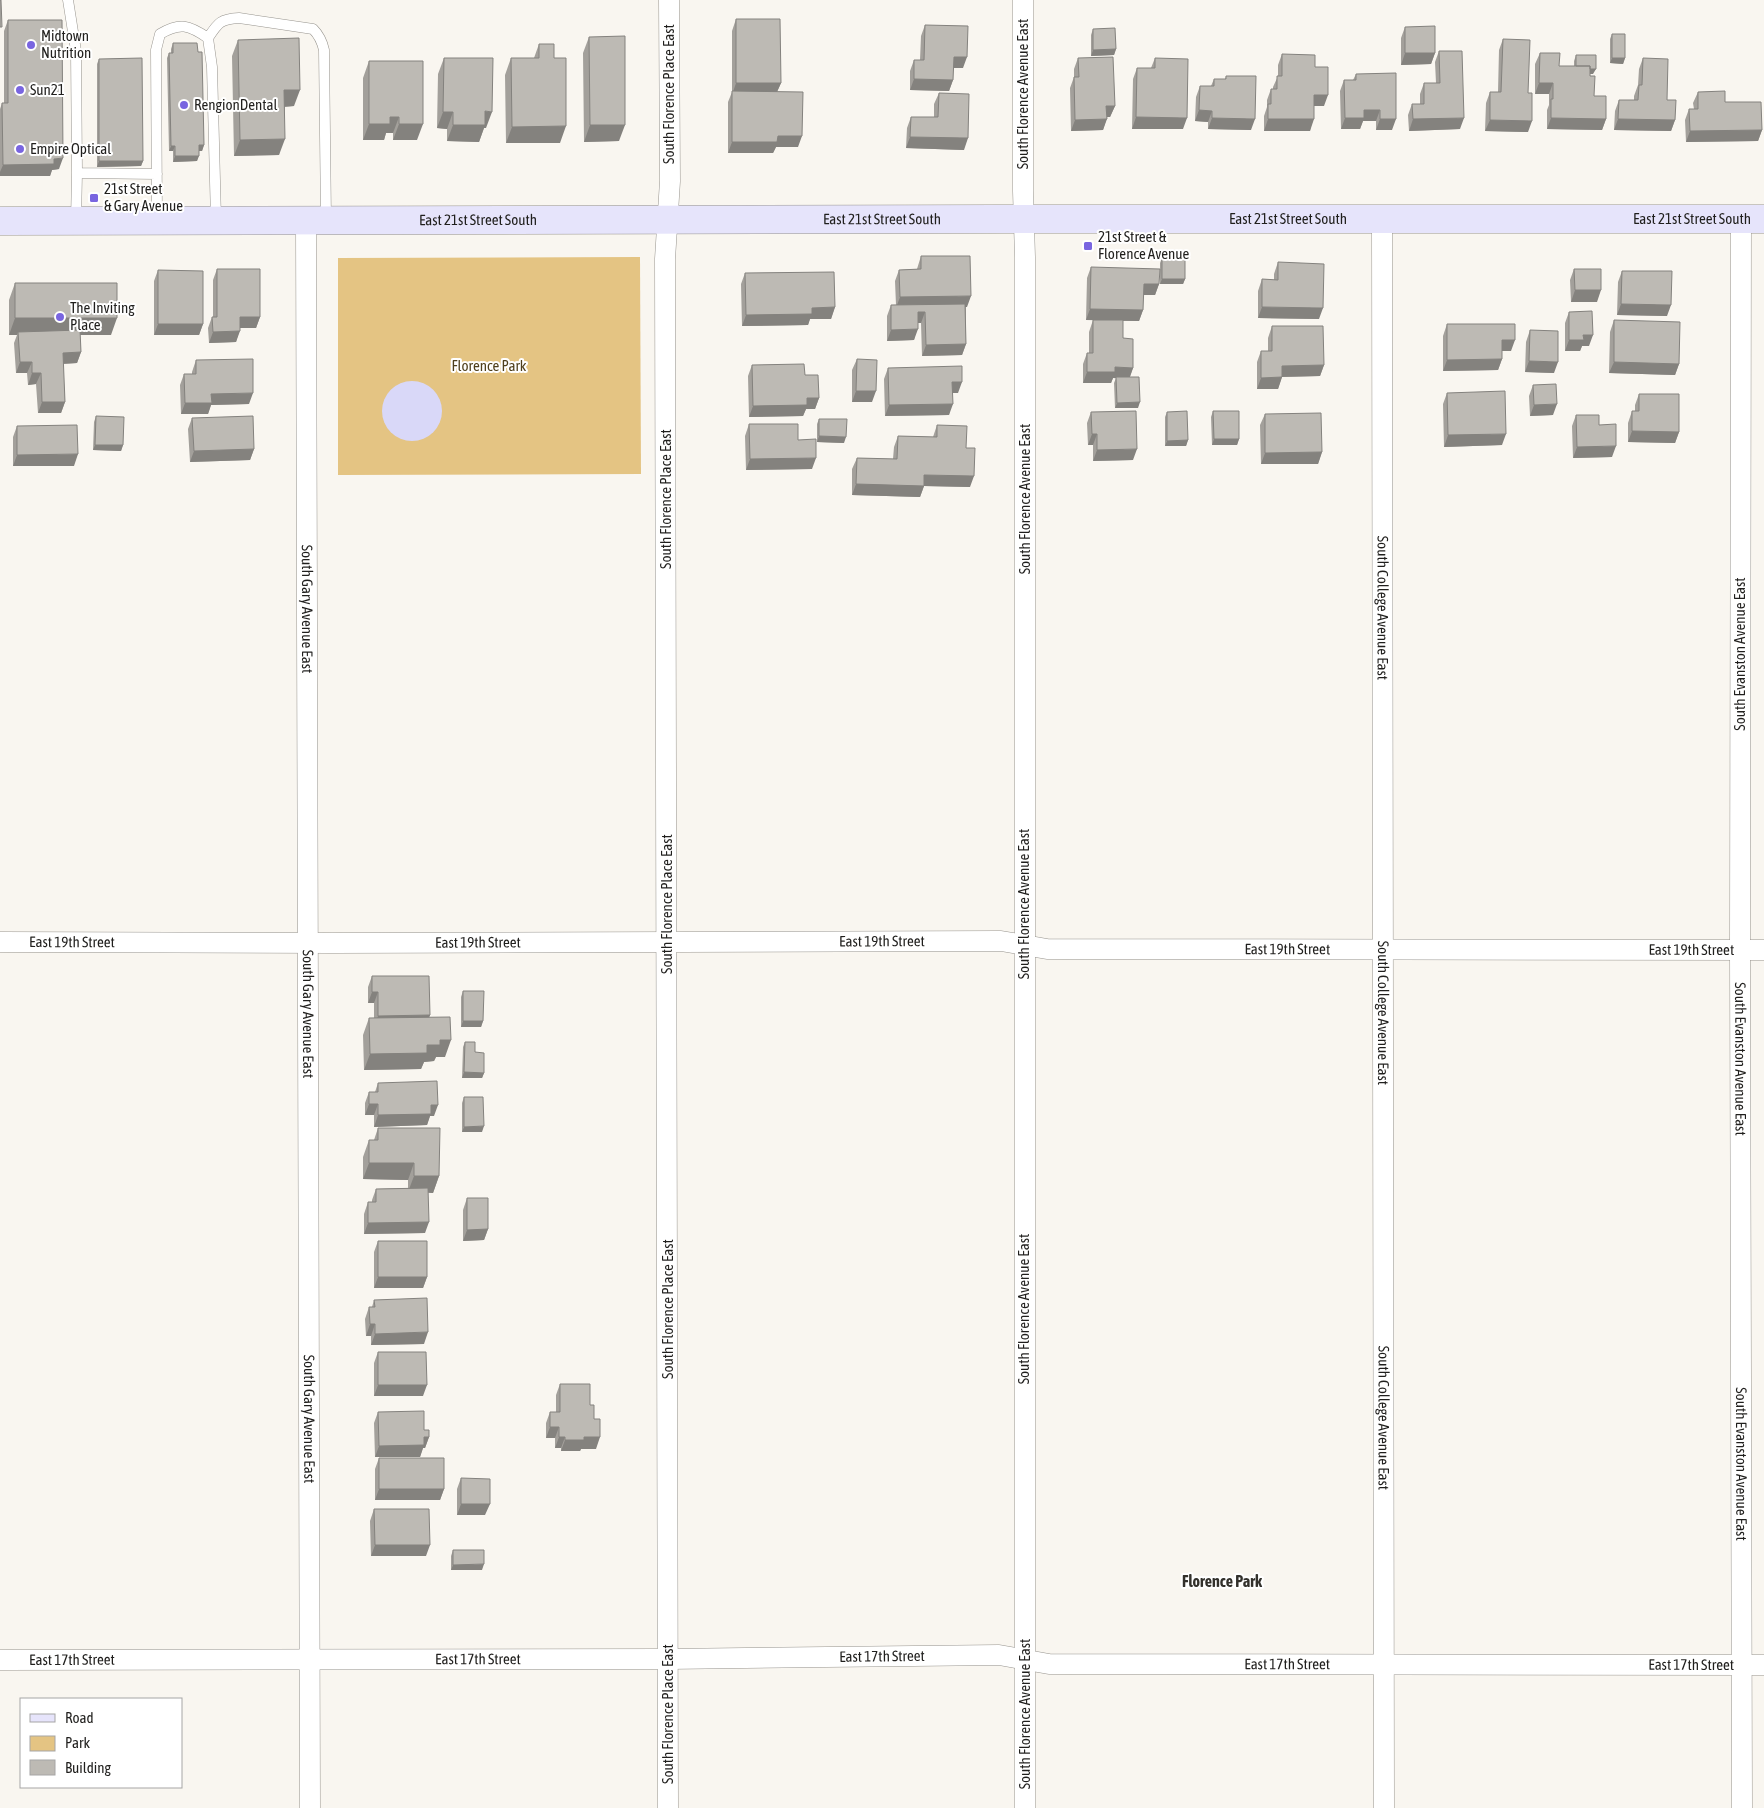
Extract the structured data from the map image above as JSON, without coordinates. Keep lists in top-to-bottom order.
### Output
{
  "streets": {
    "main road": ["East 21st Street South"],
    "street": [
      "South Florence Place East",
      "South Florence Avenue East",
      "South College Avenue East",
      "South Gary Avenue East",
      "South Evanston Avenue East",
      "East 19th Street",
      "East 17th Street"
    ]
  },
  "crossings": [
    ["South Florence Place East", "East 21st Street South"],
    ["South Florence Place East", "East 19th Street"],
    ["South Florence Place East", "East 17th Street"],
    ["South Florence Avenue East", "East 21st Street South"],
    ["South Florence Avenue East", "East 19th Street"],
    ["South Florence Avenue East", "East 17th Street"],
    ["East 21st Street South", "South College Avenue East"],
    ["East 21st Street South", "South Gary Avenue East"],
    ["East 21st Street South", "South Evanston Avenue East"],
    ["South College Avenue East", "East 19th Street"],
    ["South College Avenue East", "East 17th Street"],
    ["South Gary Avenue East", "East 19th Street"],
    ["South Gary Avenue East", "East 17th Street"],
    ["South Evanston Avenue East", "East 19th Street"],
    ["South Evanston Avenue East", "East 17th Street"]
  ],
  "districts": ["Florence Park"],
  "parks": ["Florence Park"],
  "places": {
    "other": [
      "Midtown Nutrition",
      "Sun21",
      "RengionDental",
      "Empire Optical",
      "The Inviting Place"
    ],
    "transit": ["21st Street & Gary Avenue", "21st Street & Florence Avenue"]
  },
  "legend": ["Road", "Park", "Building"]
}
